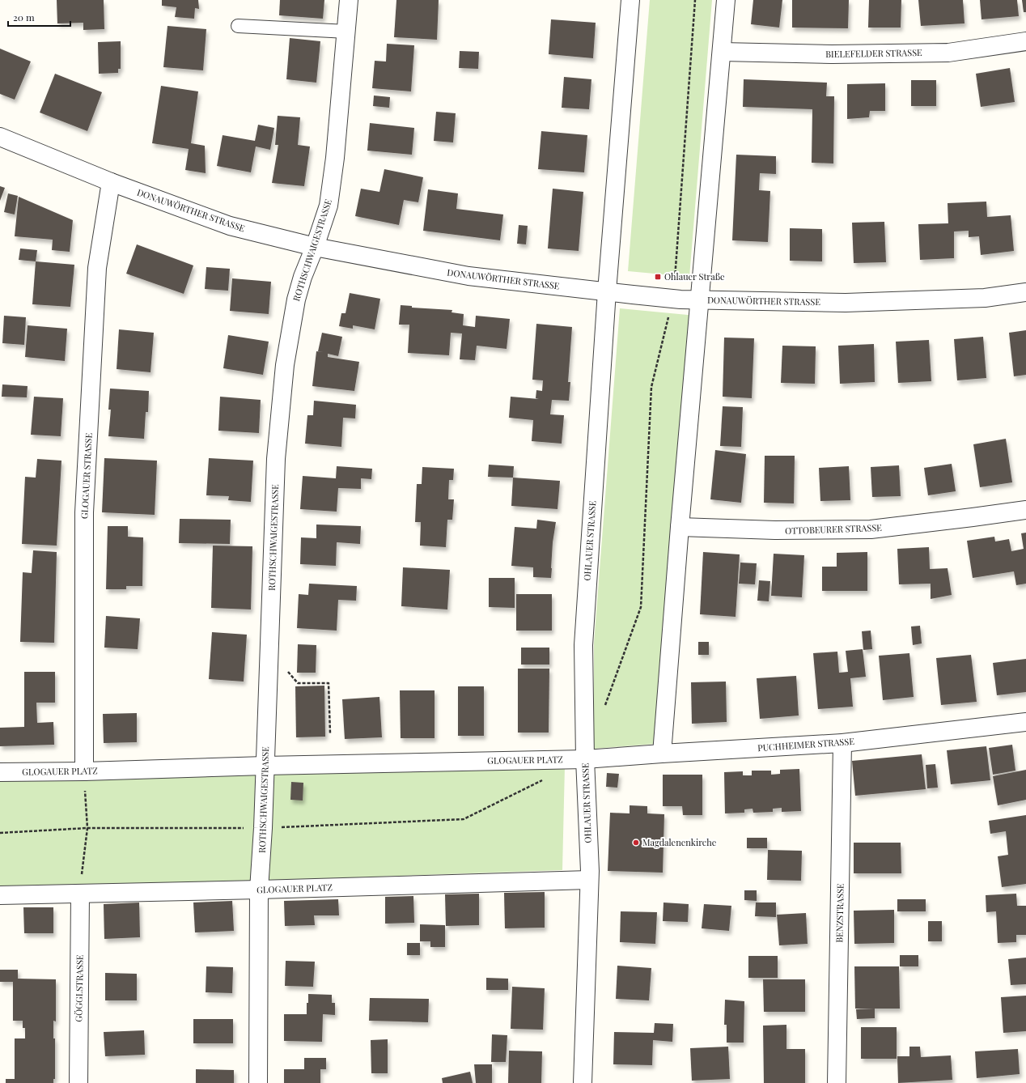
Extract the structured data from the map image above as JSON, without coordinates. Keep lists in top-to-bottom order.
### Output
{
  "streets": {
    "street": [
      "BIELEFELDER STRASSE",
      "DONAUWÖRTHER STRASSE",
      "ROTHSCHWAIGESTRASSE",
      "GLOGAUER STRASSE",
      "OTTOBEURER STRASSE",
      "OHLAUER STRASSE",
      "PUCHHEIMER STRASSE",
      "GLOGAUER PLATZ",
      "BENZSTRASSE",
      "GÖGGLSTRASSE"
    ]
  },
  "crossings": [
    ["DONAUWÖRTHER STRASSE", "ROTHSCHWAIGESTRASSE"],
    ["DONAUWÖRTHER STRASSE", "GLOGAUER STRASSE"],
    ["DONAUWÖRTHER STRASSE", "OHLAUER STRASSE"],
    ["ROTHSCHWAIGESTRASSE", "GLOGAUER PLATZ"],
    ["GLOGAUER STRASSE", "GLOGAUER PLATZ"],
    ["OHLAUER STRASSE", "PUCHHEIMER STRASSE"],
    ["OHLAUER STRASSE", "GLOGAUER PLATZ"],
    ["PUCHHEIMER STRASSE", "GLOGAUER PLATZ"],
    ["PUCHHEIMER STRASSE", "BENZSTRASSE"],
    ["GLOGAUER PLATZ", "GÖGGLSTRASSE"]
  ],
  "places": {
    "transit": ["Ohlauer Straße"],
    "other": ["Magdalenenkirche"]
  },
  "scale_bar": "20 m"
}
